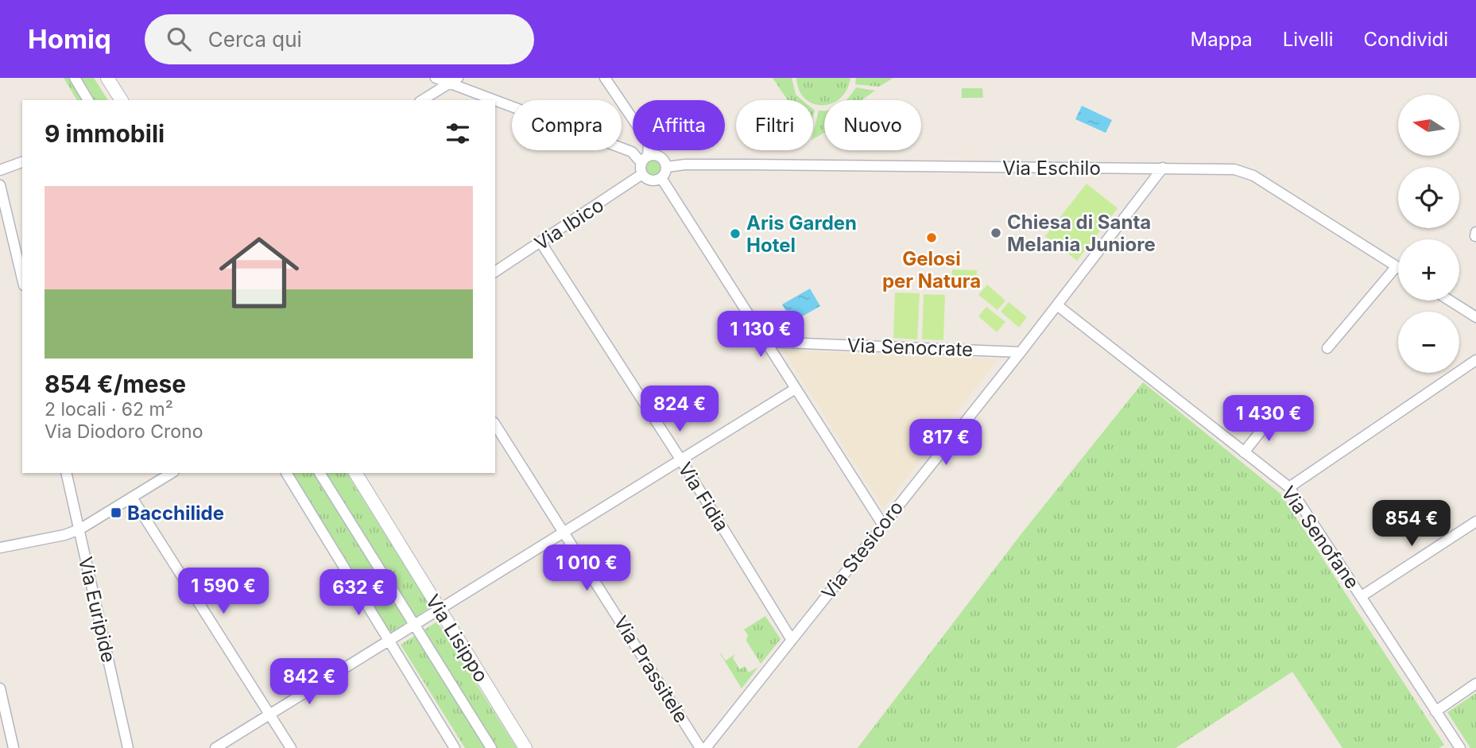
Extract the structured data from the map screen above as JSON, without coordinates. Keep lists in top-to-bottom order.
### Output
{
  "streets": {
    "street": [
      "Via Eschilo",
      "Via Ibico",
      "Via Senocrate",
      "Via Fidia",
      "Via Senofane",
      "Via Stesicoro",
      "Via Euripide",
      "Via Lisippo",
      "Via Prassitele"
    ]
  },
  "crossings": [
    ["Via Eschilo", "Via Ibico"],
    ["Via Eschilo", "Via Stesicoro"],
    ["Via Ibico", "Via Fidia"],
    ["Via Senocrate", "Via Stesicoro"],
    ["Via Fidia", "Via Stesicoro"],
    ["Via Senofane", "Via Stesicoro"]
  ],
  "places": {
    "other": ["Chiesa di Santa Melania Juniore", "Aris Garden Hotel", "Gelosi per Natura"],
    "transit": ["Bacchilide"]
  },
  "north": "left",
  "page": {
    "header": "Homiq",
    "search": "Cerca qui",
    "nav": ["Mappa", "Livelli", "Condividi"],
    "map_buttons": ["+", "−"],
    "chip": [
      "Compra",
      "Affitta",
      "Filtri",
      "Nuovo"
    ],
    "heading": "9 immobili",
    "list": [
      {
        "name": "854 €/mese",
        "note": "2 locali · 62 m² · Via Diodoro Crono"
      }
    ],
    "price": [
      "1 130 €",
      "824 €",
      "1 430 €",
      "817 €",
      "854 €",
      "1 010 €",
      "1 590 €",
      "632 €",
      "842 €"
    ]
  }
}
